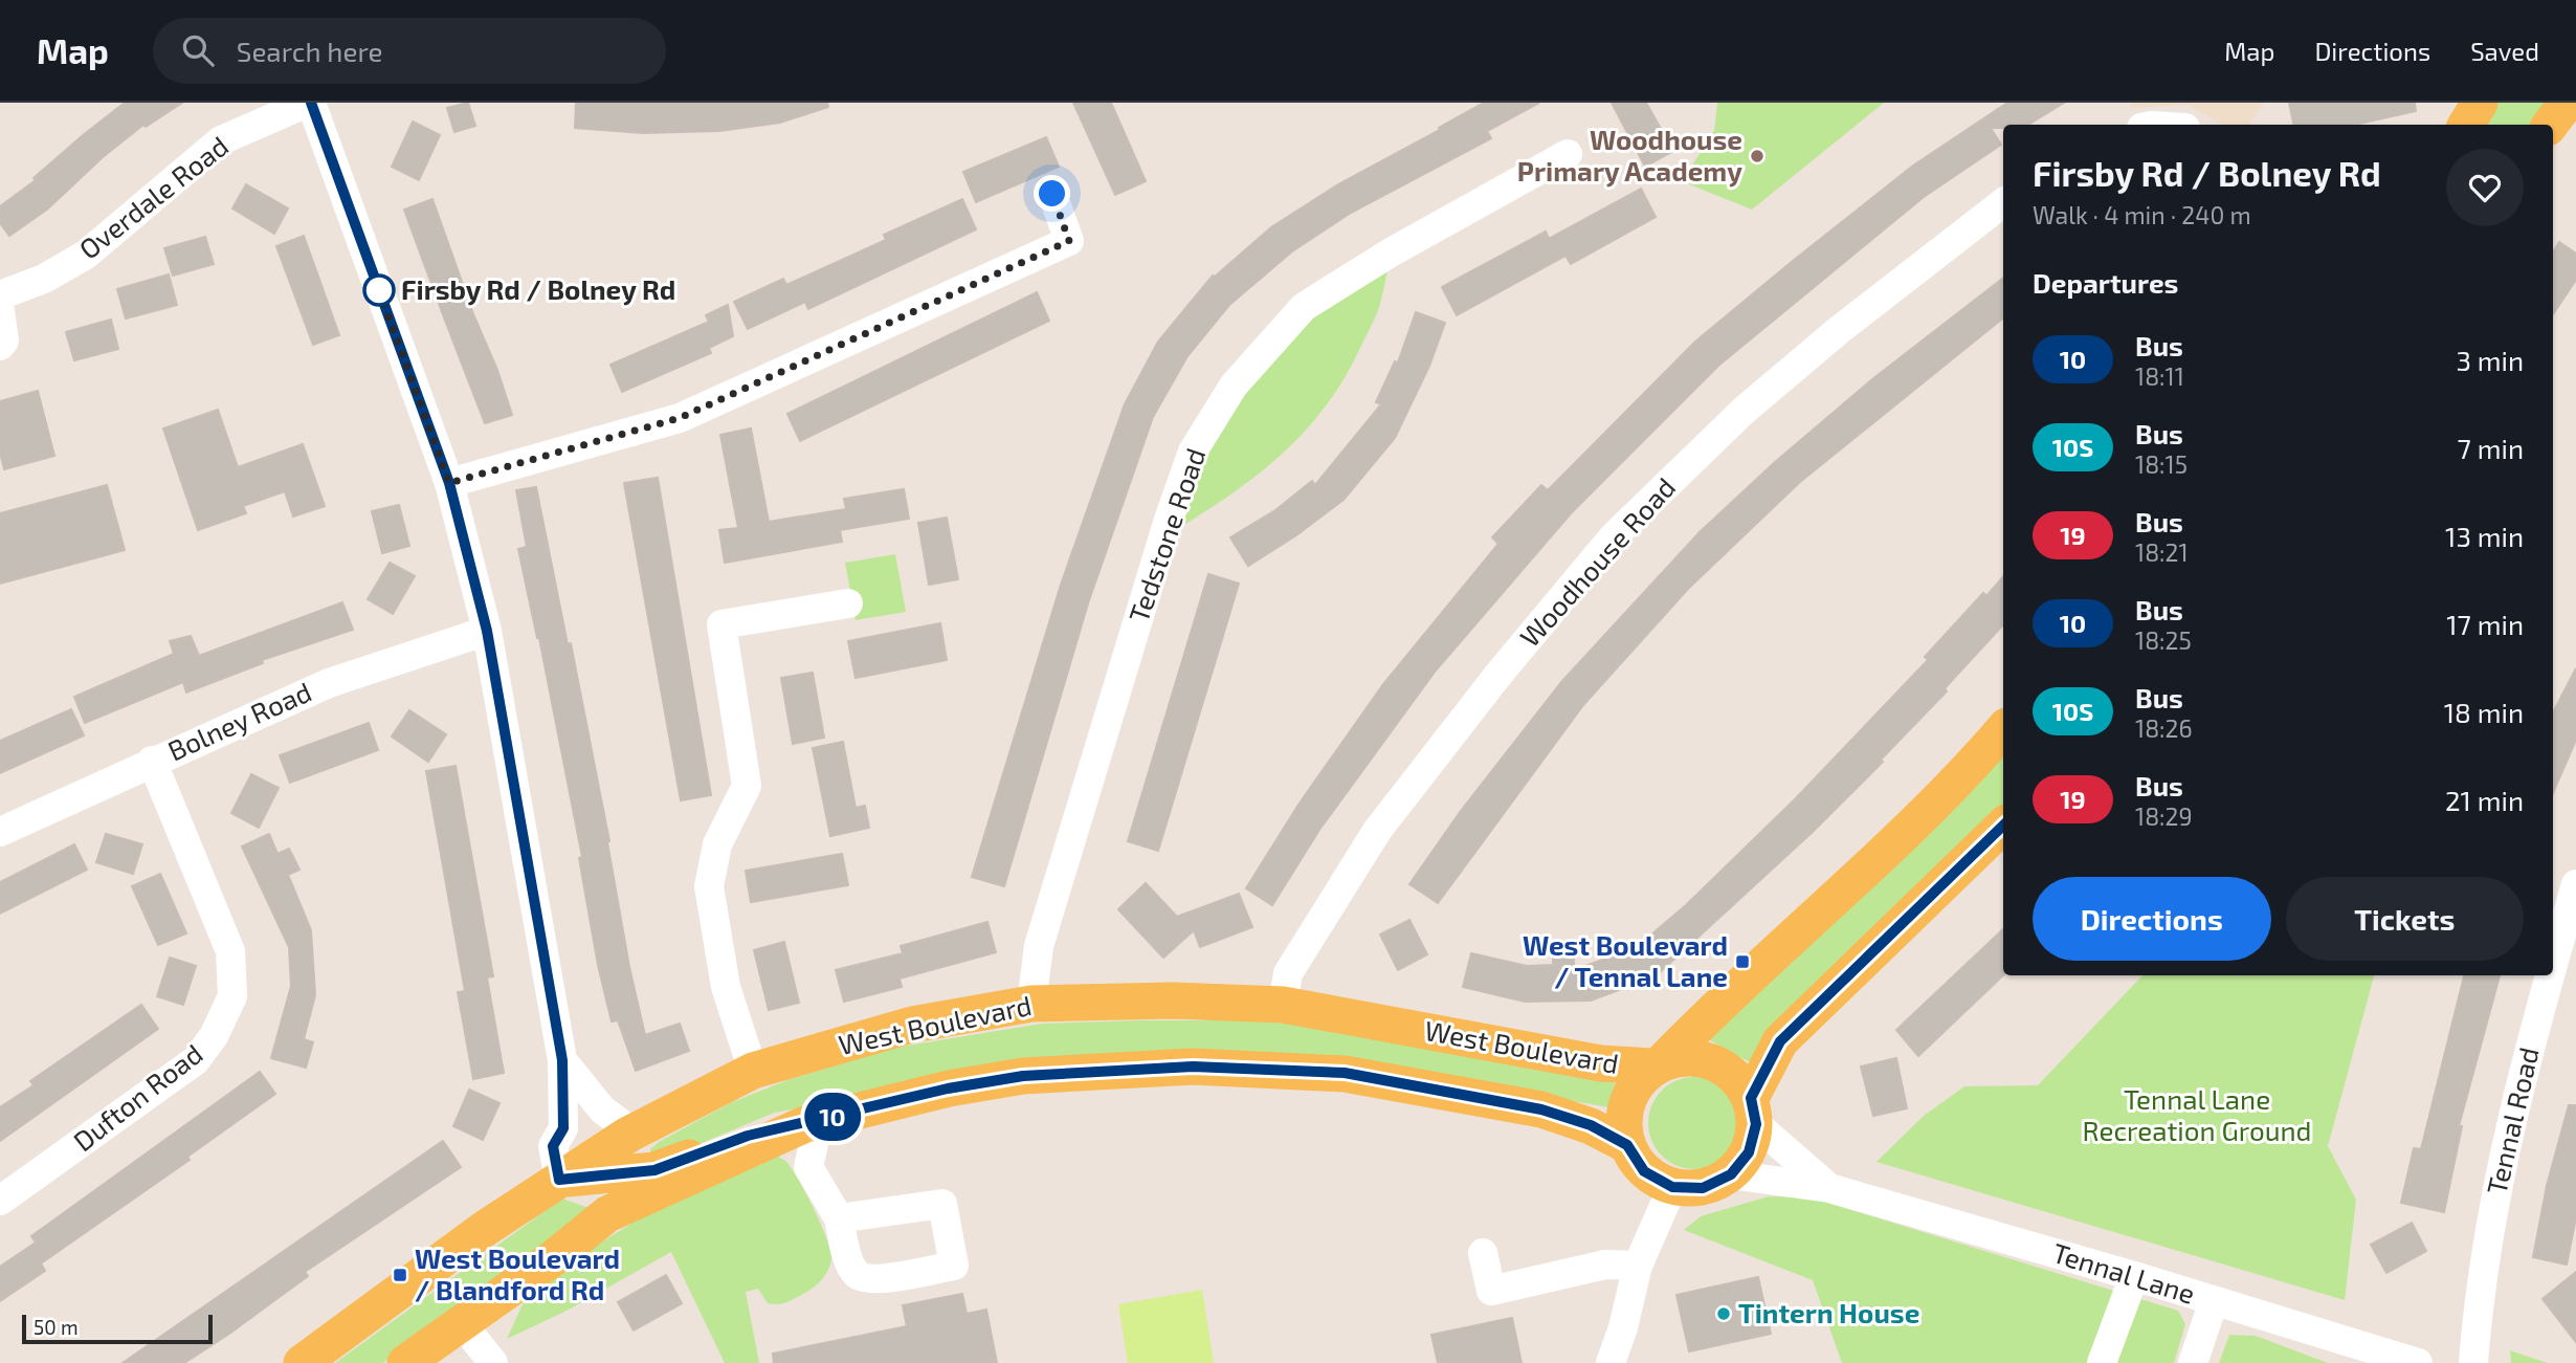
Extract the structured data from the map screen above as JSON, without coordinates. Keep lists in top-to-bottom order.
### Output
{
  "streets": {
    "main road": ["West Boulevard"],
    "street": [
      "Overdale Road",
      "Tedstone Road",
      "Woodhouse Road",
      "Bolney Road",
      "Dufton Road",
      "Tennal Road",
      "Tennal Lane"
    ]
  },
  "crossings": [
    ["Tedstone Road", "West Boulevard"],
    ["Woodhouse Road", "West Boulevard"],
    ["Bolney Road", "Dufton Road"],
    ["West Boulevard", "Tennal Lane"]
  ],
  "parks": ["Tennal Lane Recreation Ground"],
  "places": {
    "other": ["Woodhouse Primary Academy", "Firsby Rd / Bolney Rd", "Tintern House"],
    "transit": ["West Boulevard / Tennal Lane", "West Boulevard / Blandford Rd"]
  },
  "lines": ["bus line 10"],
  "scale_bar": "50 m",
  "page": {
    "header": "Map",
    "search": "Search here",
    "nav": ["Map", "Directions", "Saved"],
    "on_map": "10",
    "heading": [
      ["Firsby Rd / Bolney Rd", "Walk · 4 min · 240 m"],
      "Departures"
    ],
    "list": [
      {
        "mark": "10",
        "name": "Bus",
        "note": "18:11",
        "value": "3 min"
      },
      {
        "mark": "10S",
        "name": "Bus",
        "note": "18:15",
        "value": "7 min"
      },
      {
        "mark": "19",
        "name": "Bus",
        "note": "18:21",
        "value": "13 min"
      },
      {
        "mark": "10",
        "name": "Bus",
        "note": "18:25",
        "value": "17 min"
      },
      {
        "mark": "10S",
        "name": "Bus",
        "note": "18:26",
        "value": "18 min"
      },
      {
        "mark": "19",
        "name": "Bus",
        "note": "18:29",
        "value": "21 min"
      }
    ],
    "buttons": ["Directions", "Tickets"],
    "scale": "50 m"
  }
}
